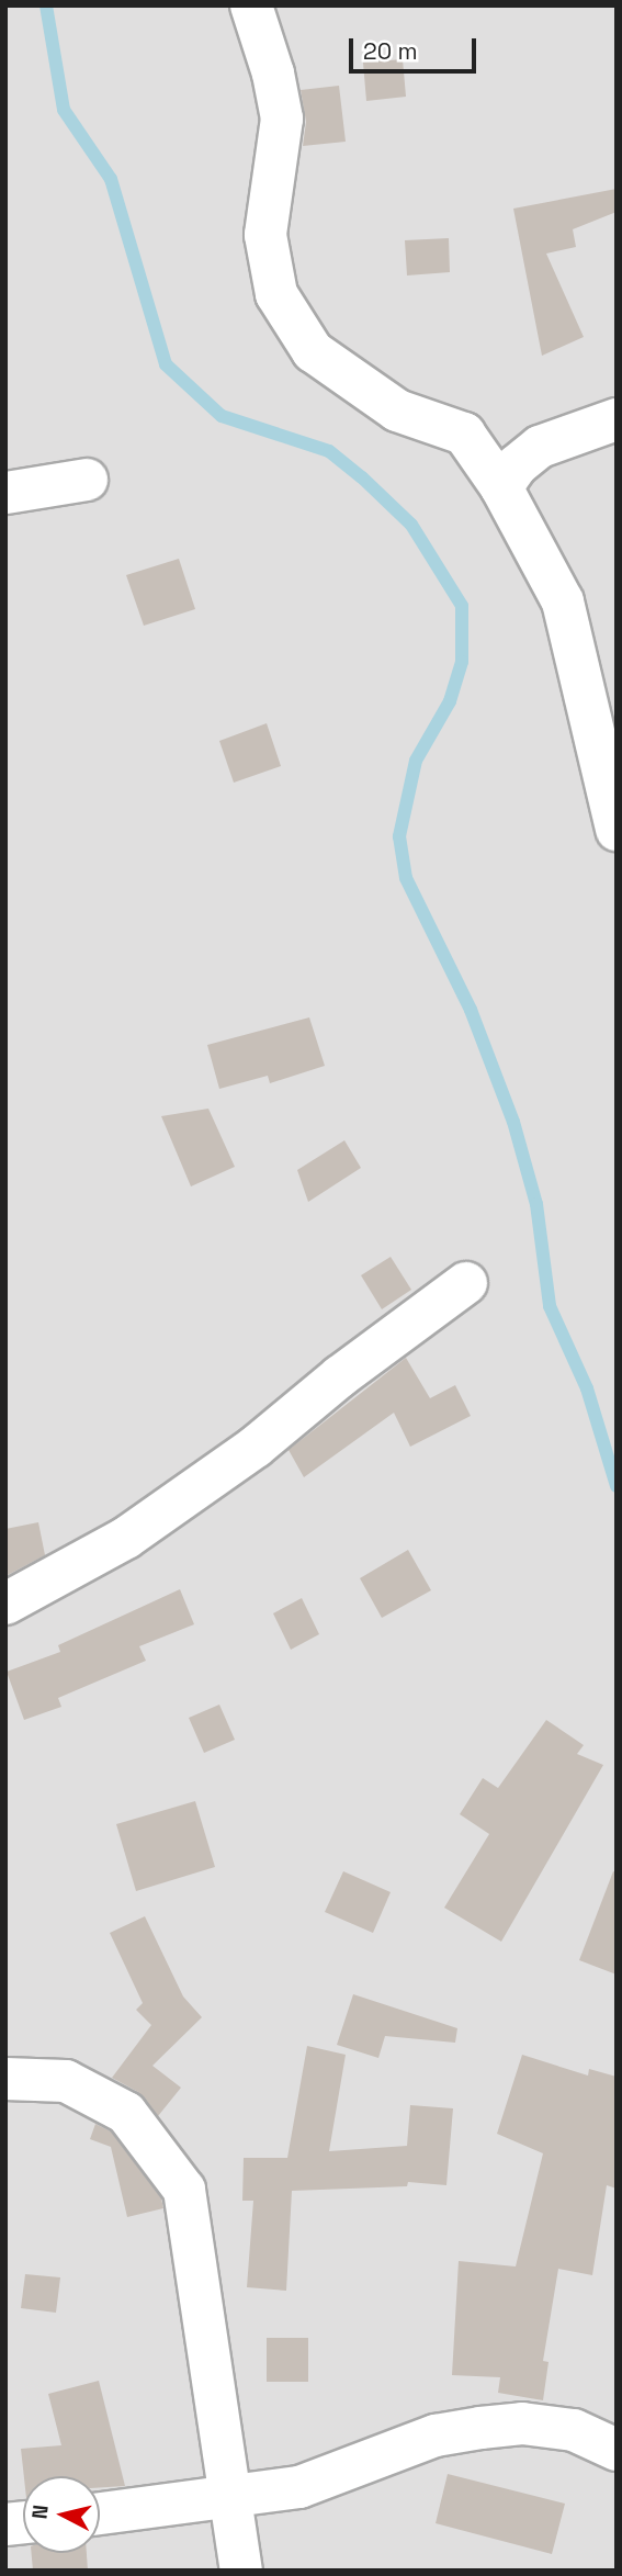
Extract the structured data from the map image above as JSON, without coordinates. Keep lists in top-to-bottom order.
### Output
{
  "scale_bar": "20 m",
  "north": "left"
}
